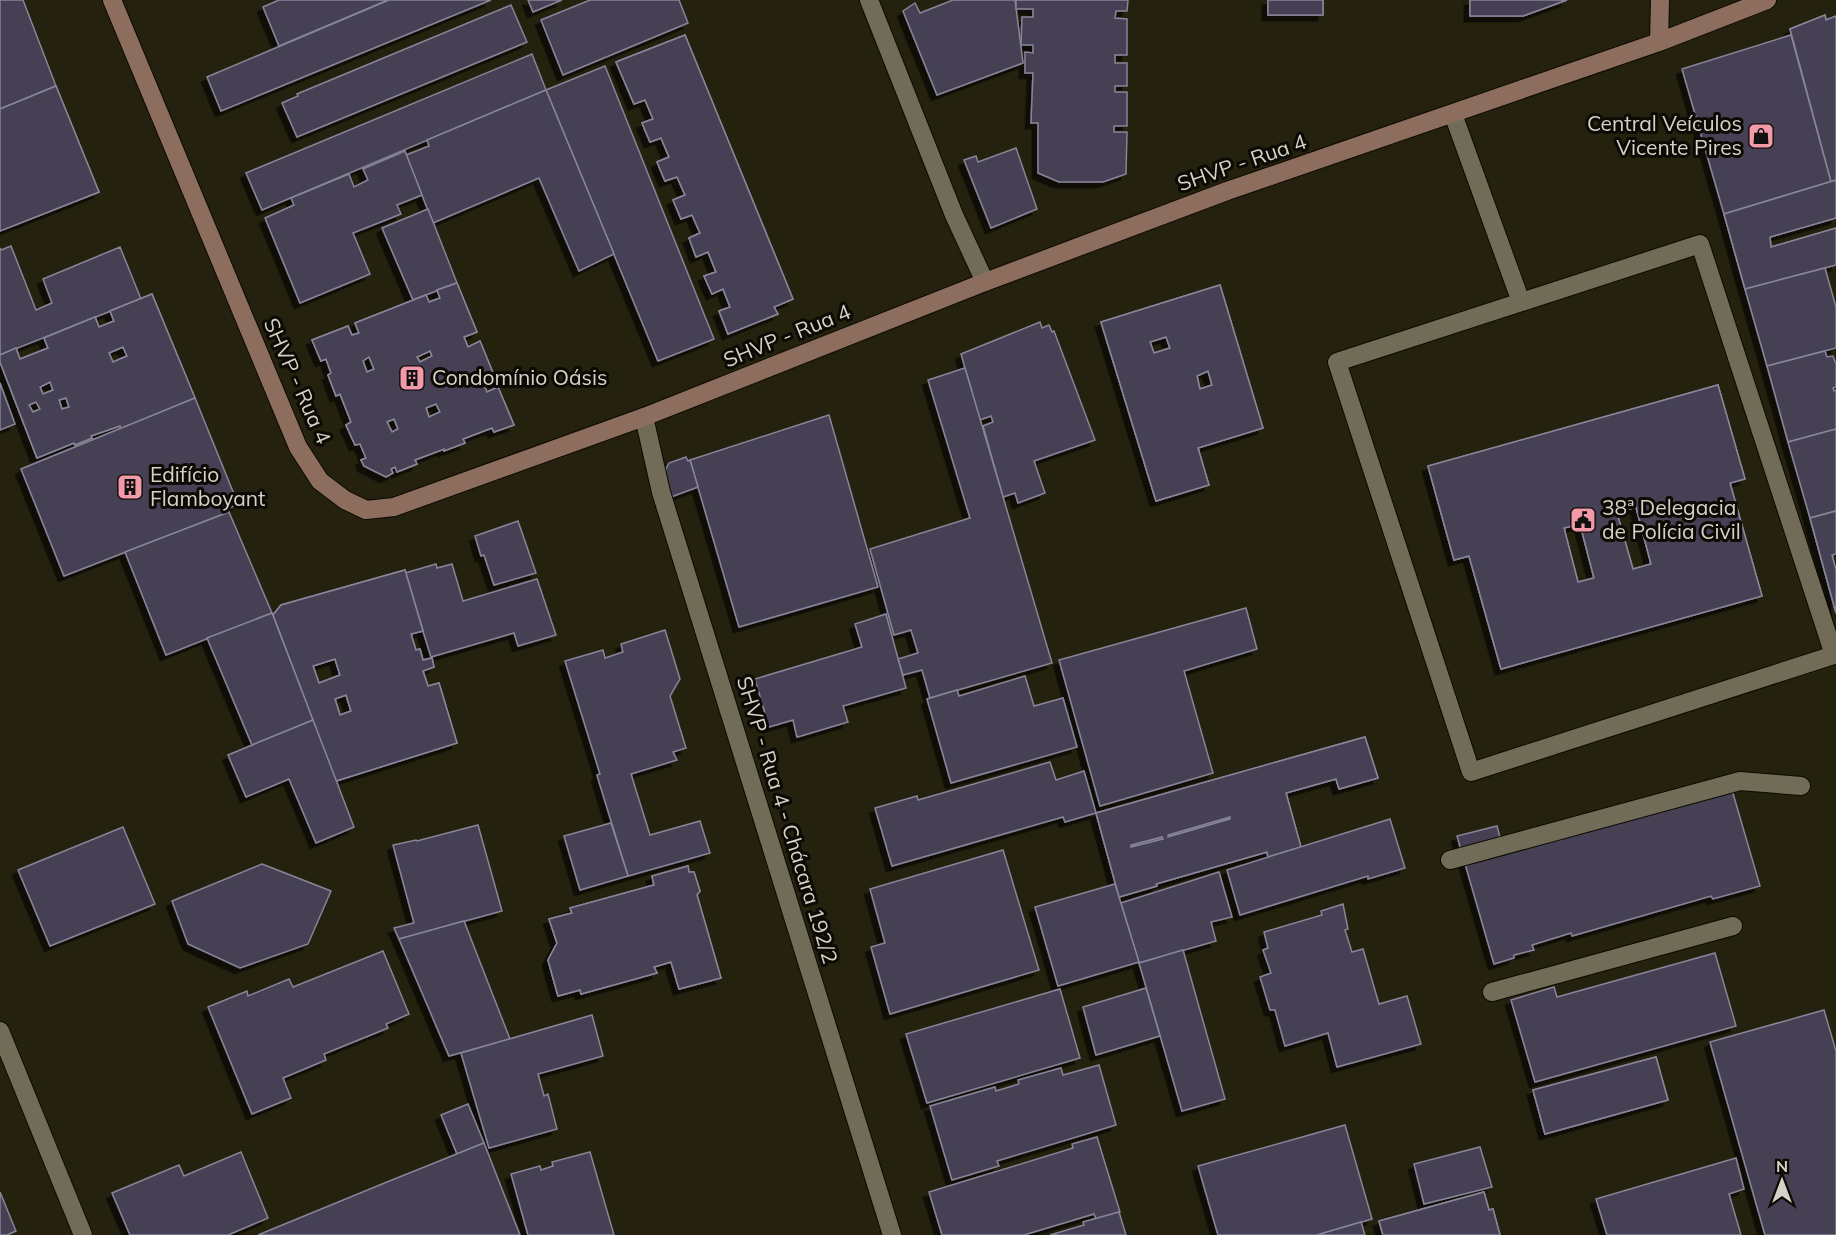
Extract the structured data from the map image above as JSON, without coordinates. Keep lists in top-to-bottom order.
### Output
{
  "streets": {
    "street": ["SHVP - Rua 4", "SHVP - Rua 4 - Chácara 192/2"]
  },
  "crossings": [
    ["SHVP - Rua 4", "SHVP - Rua 4 - Chácara 192/2"]
  ],
  "places": {
    "shop": ["Central Veículos Vicente Pires"],
    "building": ["Condomínio Oásis", "Edifício Flamboyant"],
    "public building": ["38ª Delegacia de Polícia Civil"]
  },
  "north": "top"
}
